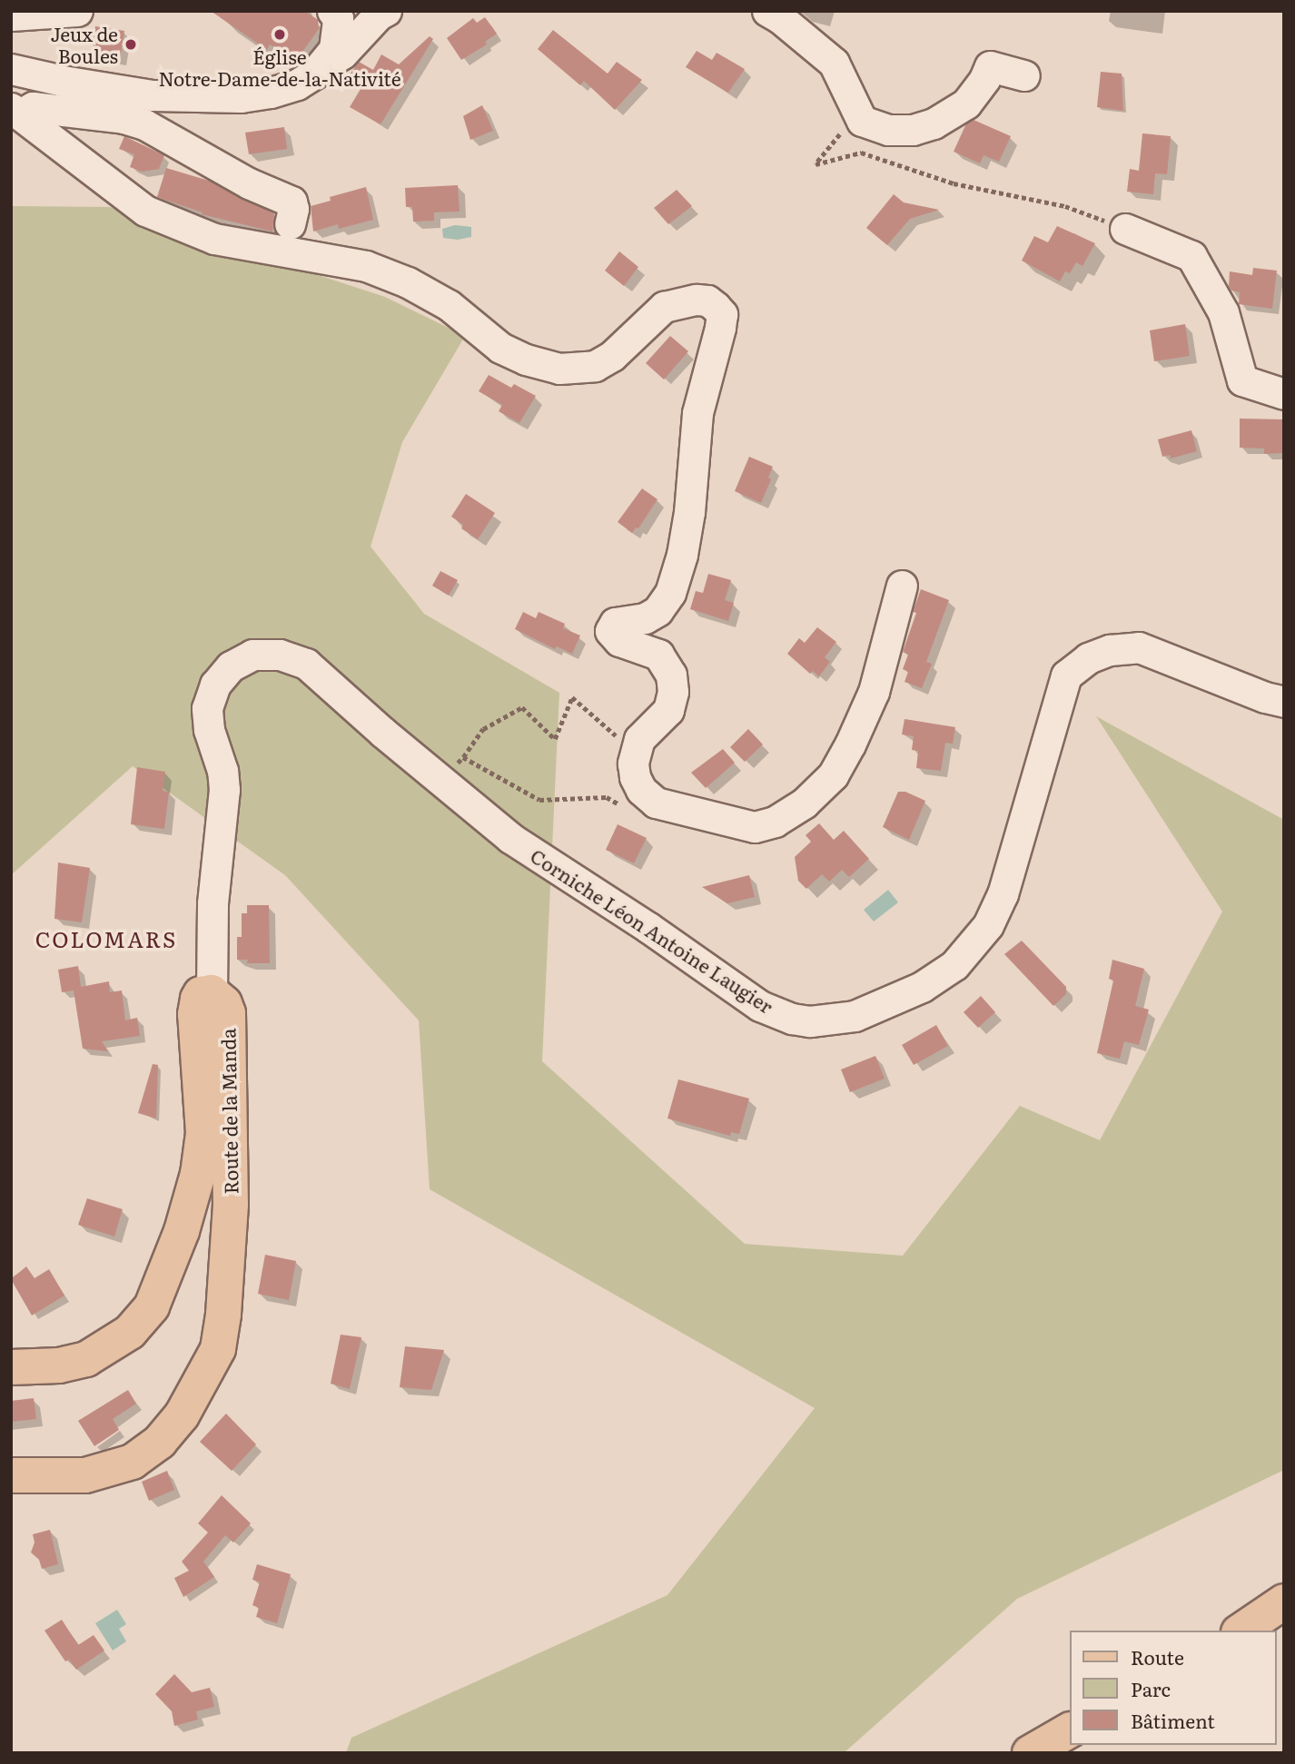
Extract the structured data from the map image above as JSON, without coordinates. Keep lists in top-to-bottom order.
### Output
{
  "streets": {
    "main road": ["Route de la Manda"],
    "street": ["Corniche Léon Antoine Laugier"]
  },
  "crossings": [
    ["Corniche Léon Antoine Laugier", "Route de la Manda"]
  ],
  "districts": ["COLOMARS"],
  "places": ["Église Notre-Dame-de-la-Nativité", "Jeux de Boules"],
  "legend": ["Route", "Parc", "Bâtiment"]
}
